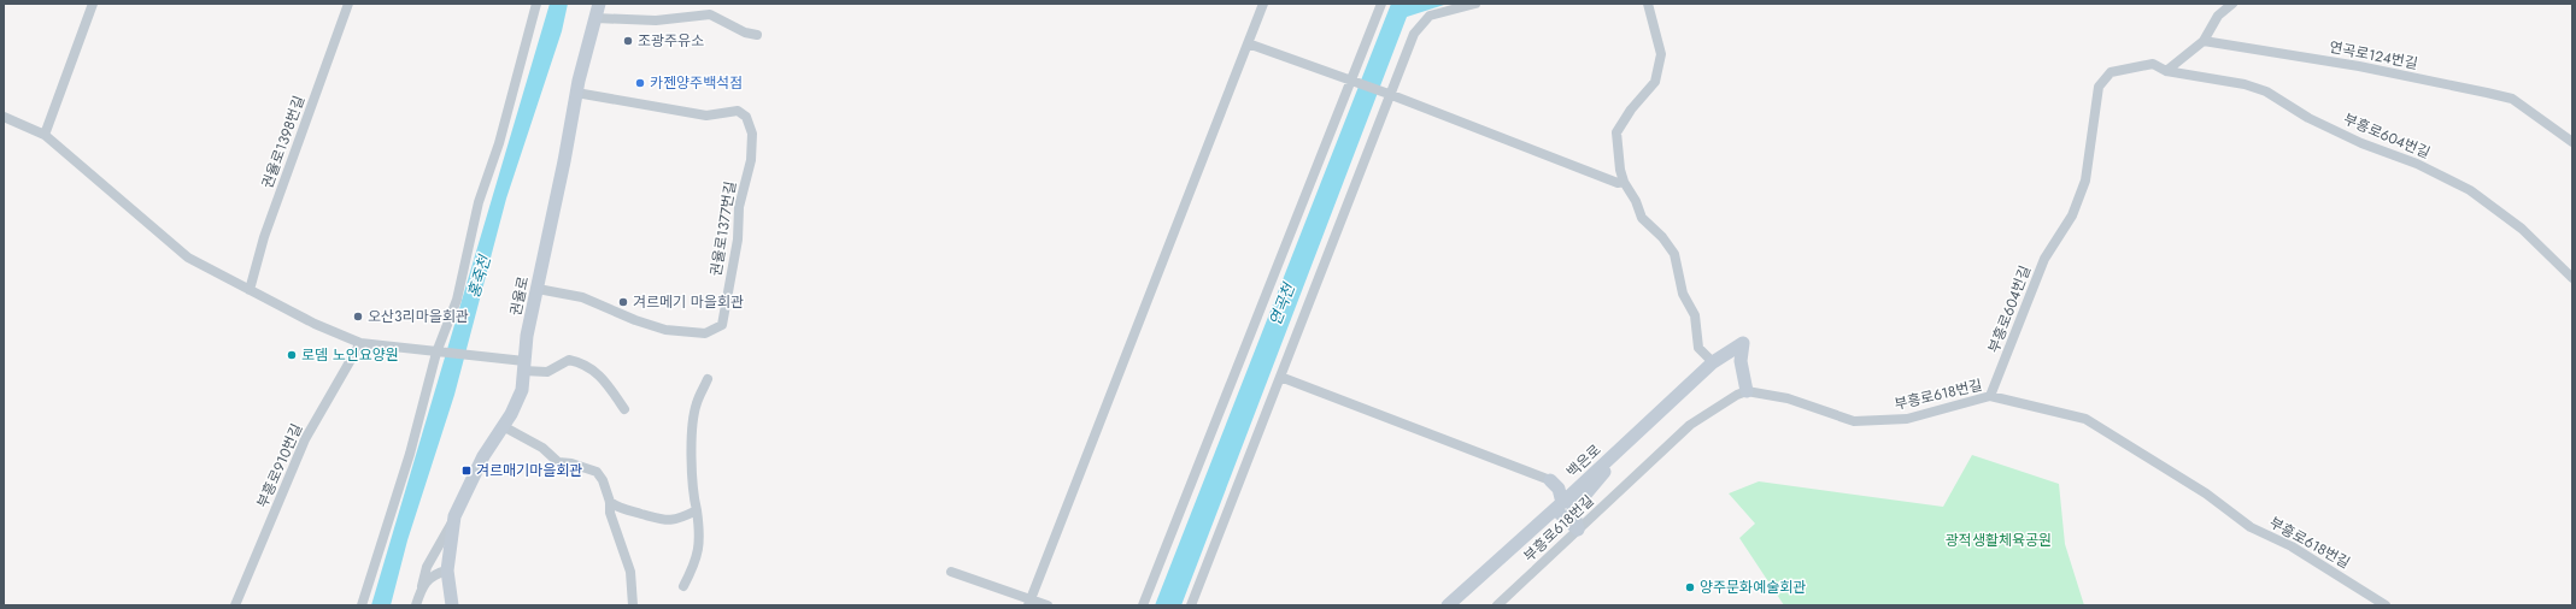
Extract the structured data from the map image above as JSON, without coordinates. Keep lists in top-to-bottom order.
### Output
{
  "streets": {
    "main road": ["권율로", "백은로"],
    "street": [
      "연곡로124번길",
      "부흥로604번길",
      "권율로1398번길",
      "권율로1377번길",
      "부흥로618번길",
      "부흥로910번길"
    ]
  },
  "crossings": [
    ["부흥로604번길", "부흥로618번길"],
    ["권율로1377번길", "권율로"],
    ["부흥로618번길", "백은로"]
  ],
  "water": ["홍죽천", "연곡천"],
  "parks": ["광적생활체육공원"],
  "places": {
    "other": [
      "조광주유소",
      "카젠양주백석점",
      "겨르메기 마을회관",
      "오산3리마을회관",
      "로뎀 노인요양원",
      "양주문화예술회관"
    ],
    "transit": ["겨르매기마을회관"]
  }
}
